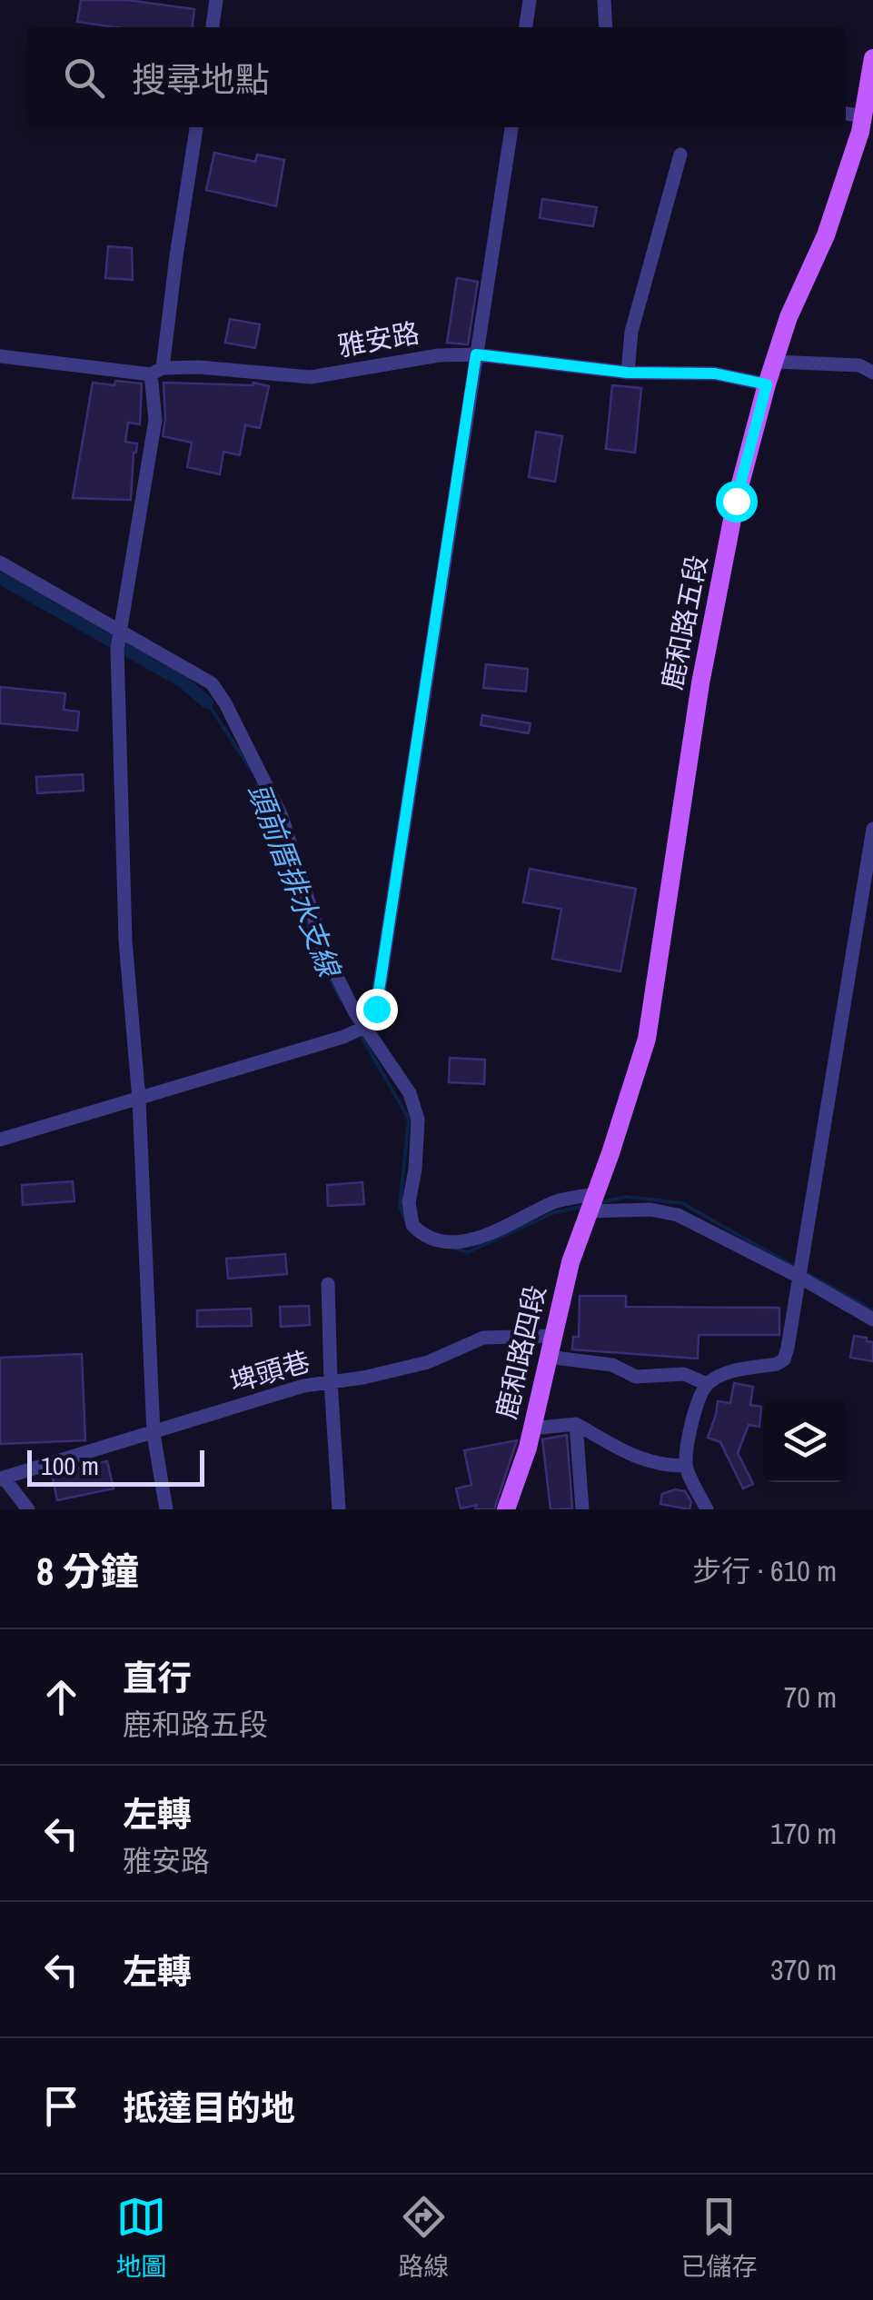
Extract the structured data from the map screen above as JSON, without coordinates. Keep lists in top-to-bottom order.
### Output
{
  "streets": {
    "main road": ["鹿和路五段", "鹿和路四段"],
    "street": ["雅安路", "埤頭巷"]
  },
  "crossings": [
    ["雅安路", "鹿和路五段"],
    ["鹿和路五段", "鹿和路四段"],
    ["鹿和路四段", "埤頭巷"]
  ],
  "water": ["頭前厝排水支線"],
  "scale_bar": "100 m",
  "page": {
    "search": "搜尋地點",
    "scale": "100 m",
    "heading": ["8 分鐘", "步行 · 610 m"],
    "list": [
      ["直行", "鹿和路五段", "70 m"],
      ["左轉", "雅安路", "170 m"],
      ["左轉", "370 m"],
      "抵達目的地"
    ],
    "nav": ["地圖", "路線", "已儲存"]
  }
}
